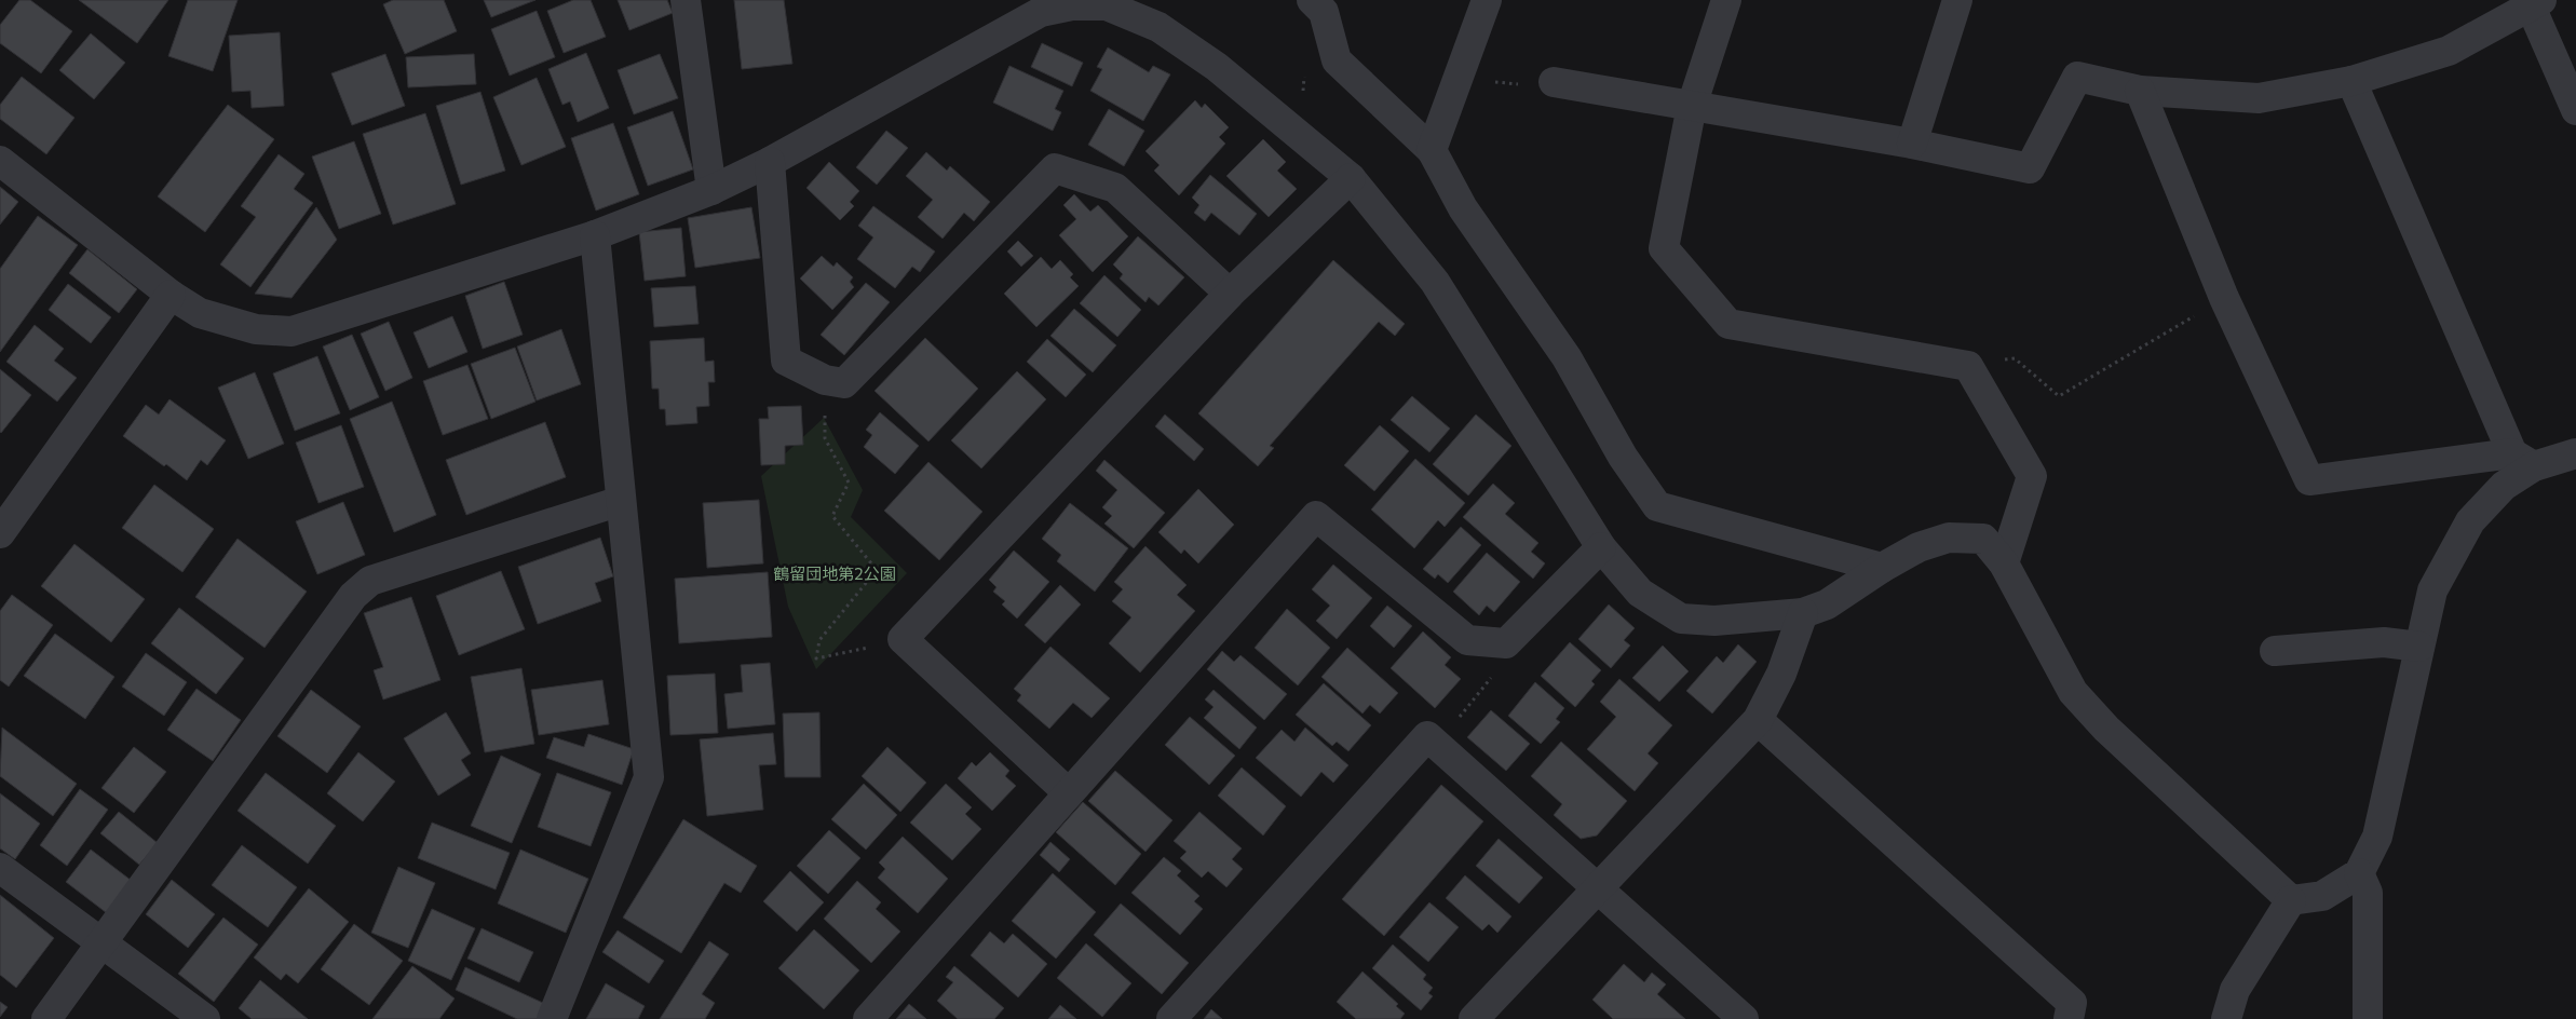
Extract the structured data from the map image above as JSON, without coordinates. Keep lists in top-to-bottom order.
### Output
{
  "parks": ["鶴留団地第2公園"]
}
